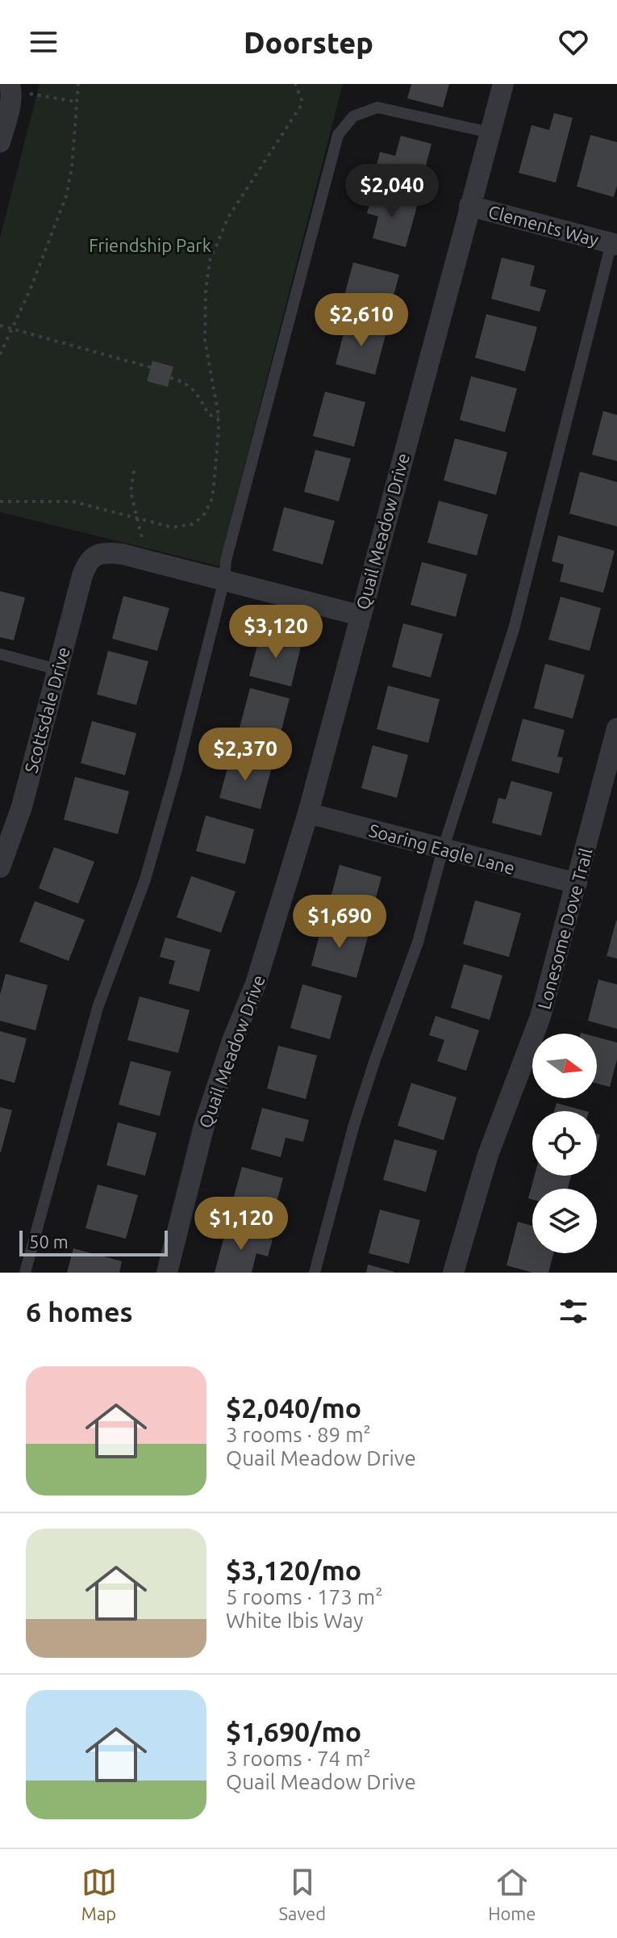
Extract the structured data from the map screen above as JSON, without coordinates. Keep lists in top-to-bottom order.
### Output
{
  "streets": {
    "street": [
      "Clements Way",
      "Quail Meadow Drive",
      "Scottsdale Drive",
      "Soaring Eagle Lane",
      "Lonesome Dove Trail"
    ]
  },
  "crossings": [
    ["Clements Way", "Quail Meadow Drive"],
    ["Quail Meadow Drive", "Soaring Eagle Lane"],
    ["Soaring Eagle Lane", "Lonesome Dove Trail"]
  ],
  "parks": ["Friendship Park"],
  "scale_bar": "50 m",
  "north": "right",
  "page": {
    "header": "Doorstep",
    "price": [
      "$2,040",
      "$2,610",
      "$3,120",
      "$2,370",
      "$1,690",
      "$1,120"
    ],
    "scale": "50 m",
    "heading": "6 homes",
    "list": [
      {
        "name": "$2,040/mo",
        "note": "3 rooms · 89 m² · Quail Meadow Drive"
      },
      {
        "name": "$3,120/mo",
        "note": "5 rooms · 173 m² · White Ibis Way"
      },
      {
        "name": "$1,690/mo",
        "note": "3 rooms · 74 m² · Quail Meadow Drive"
      }
    ],
    "tabs": ["Map", "Saved", "Home"]
  }
}
